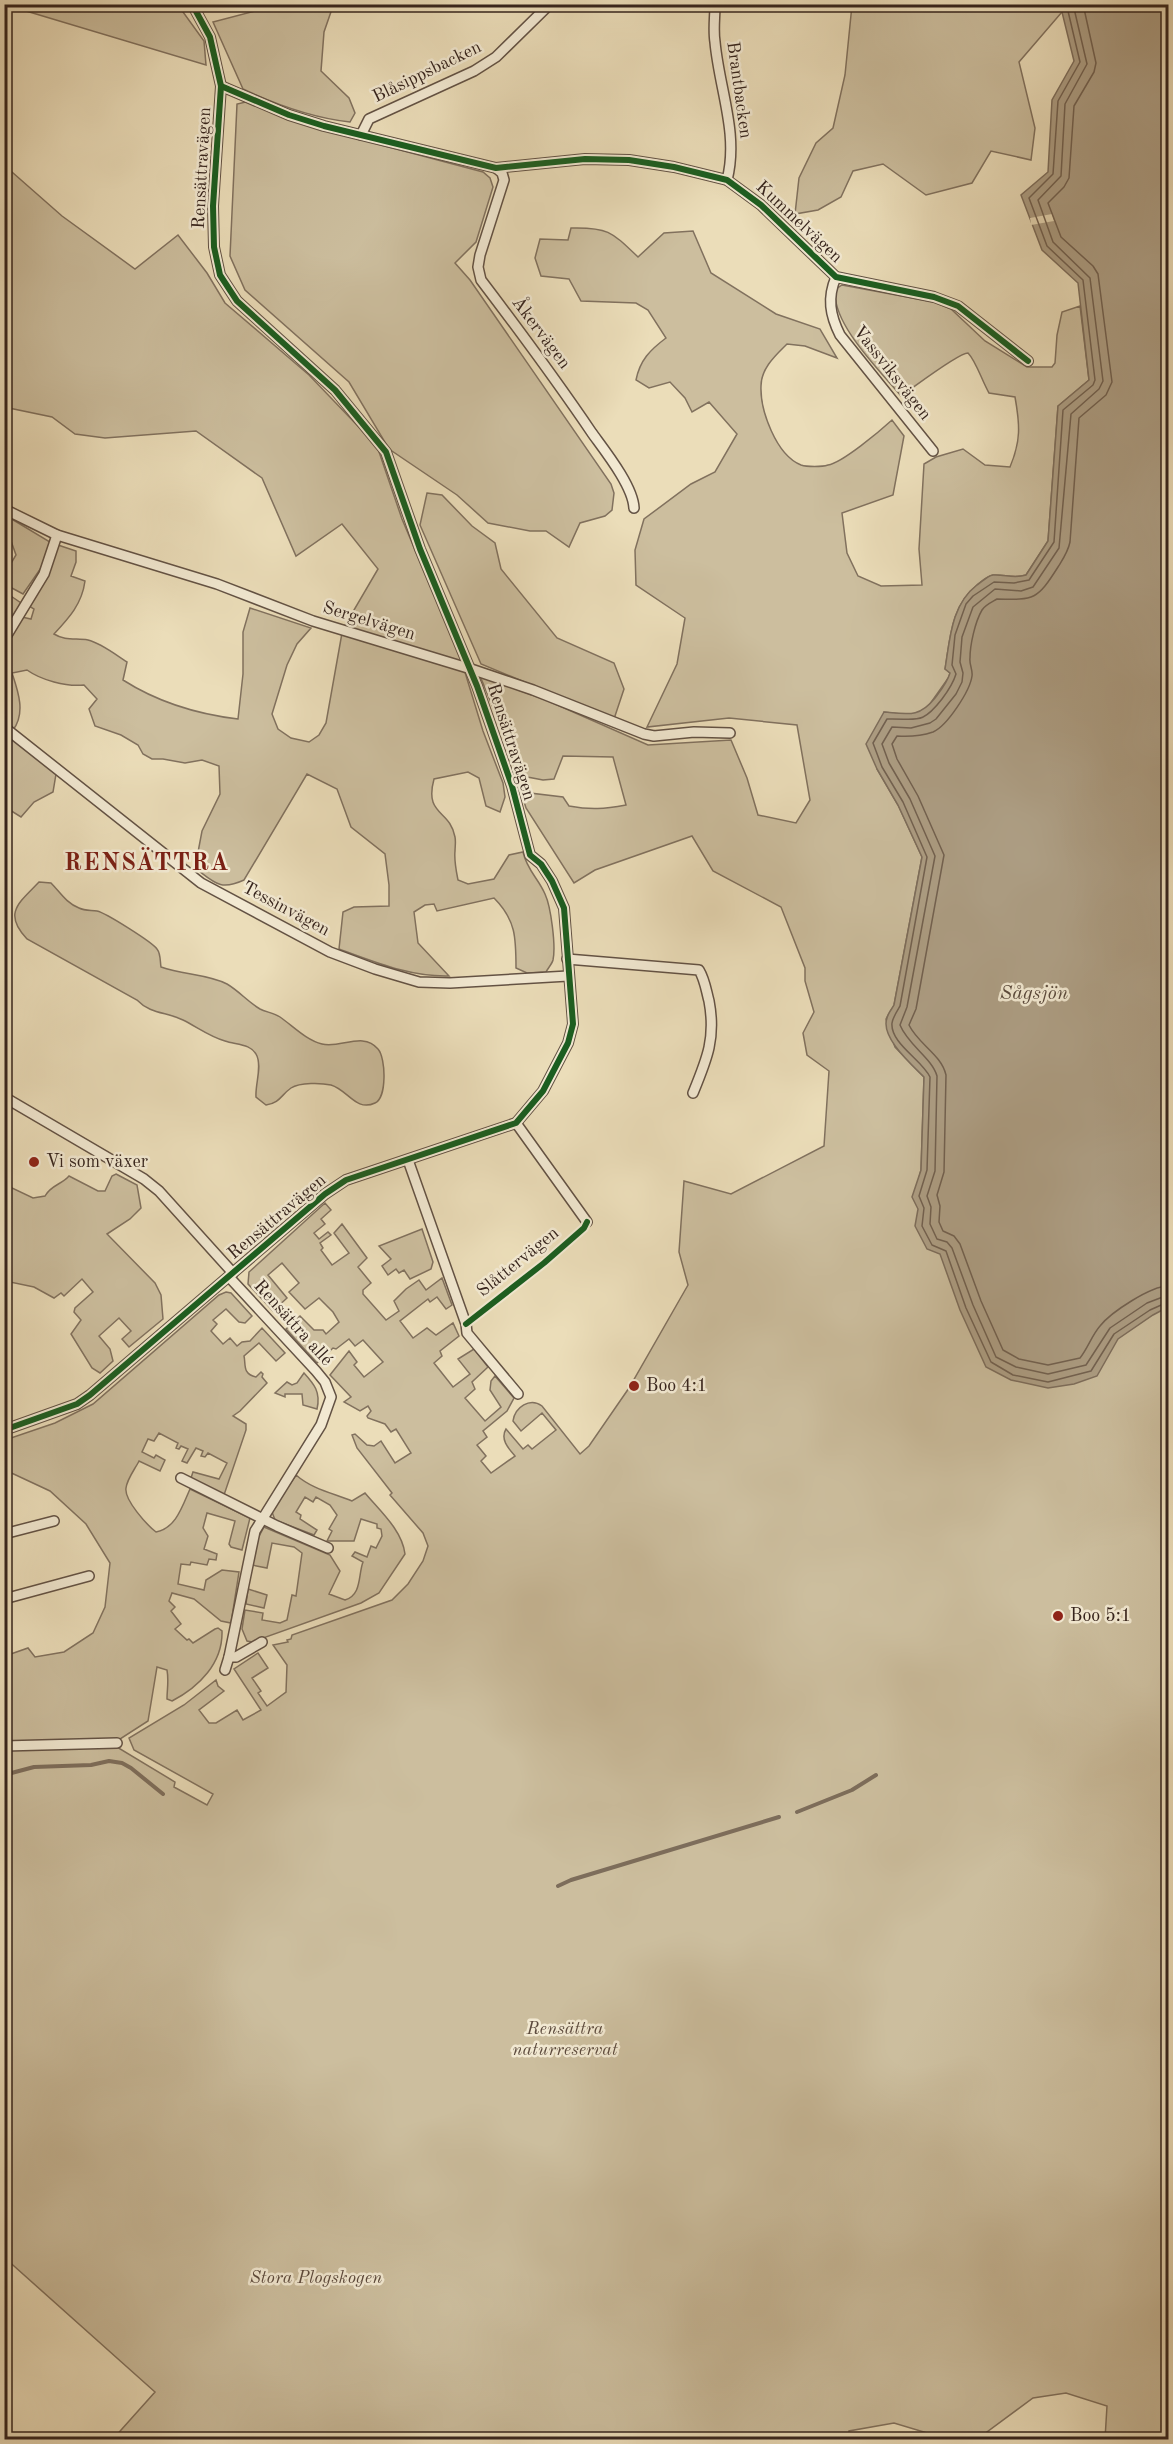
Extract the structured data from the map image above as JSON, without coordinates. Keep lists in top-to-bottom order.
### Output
{
  "streets": {
    "street": [
      "Blåsippsbacken",
      "Brantbacken",
      "Rensättravägen",
      "Kummelvägen",
      "Åkervägen",
      "Vassviksvägen",
      "Sergelvägen",
      "Tessinvägen",
      "Rensättra allé"
    ],
    "cycle path": ["Slåttervägen"]
  },
  "crossings": [
    ["Blåsippsbacken", "Kummelvägen"],
    ["Brantbacken", "Kummelvägen"],
    ["Rensättravägen", "Kummelvägen"],
    ["Rensättravägen", "Sergelvägen"],
    ["Rensättravägen", "Tessinvägen"],
    ["Rensättravägen", "Rensättra allé"],
    ["Kummelvägen", "Åkervägen"],
    ["Kummelvägen", "Vassviksvägen"]
  ],
  "districts": ["RENSÄTTRA"],
  "water": ["Sågsjön"],
  "parks": ["Rensättra naturreservat", "Stora Plogskogen"],
  "places": ["Vi som växer", "Boo 4:1", "Boo 5:1"]
}
